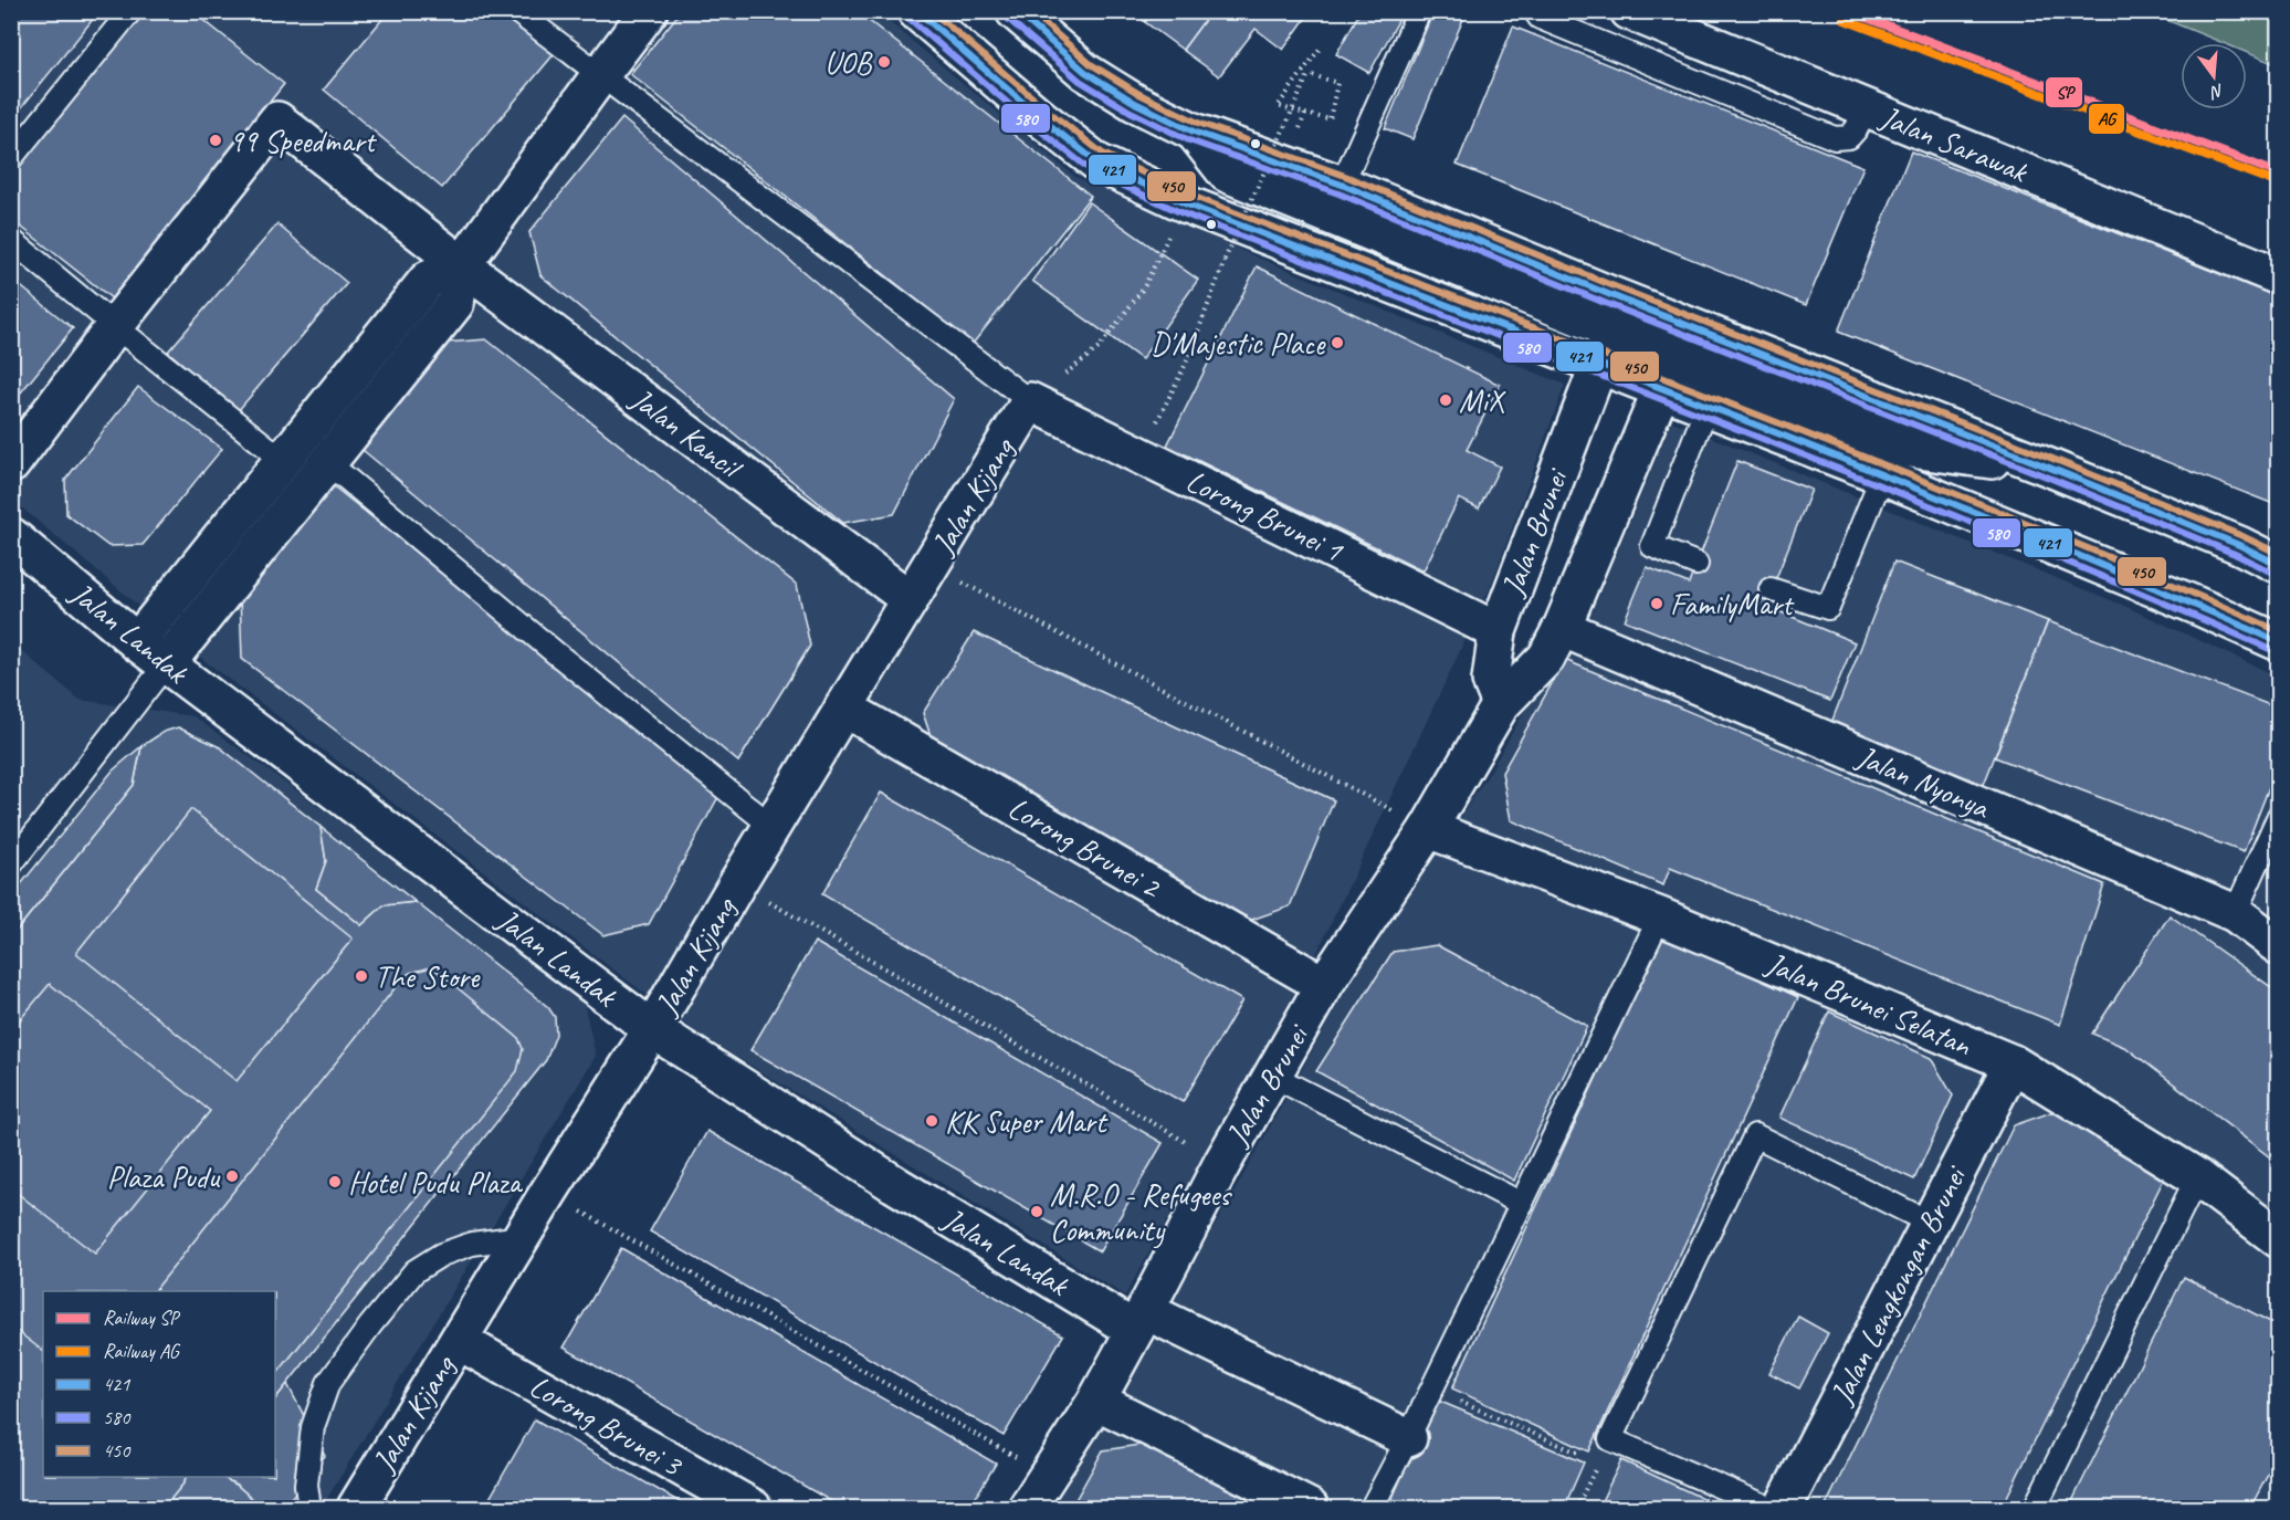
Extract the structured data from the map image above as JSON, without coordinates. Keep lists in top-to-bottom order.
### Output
{
  "streets": {
    "street": [
      "Jalan Sarawak",
      "Jalan Kancil",
      "Jalan Kijang",
      "Lorong Brunei 1",
      "Jalan Brunei",
      "Jalan Landak",
      "Jalan Nyonya",
      "Lorong Brunei 2",
      "Jalan Brunei Selatan",
      "Jalan Lengkongan Brunei",
      "Lorong Brunei 3"
    ]
  },
  "crossings": [
    ["Jalan Kancil", "Jalan Kijang"],
    ["Jalan Kijang", "Lorong Brunei 1"],
    ["Jalan Kijang", "Jalan Landak"],
    ["Jalan Kijang", "Lorong Brunei 2"],
    ["Jalan Kijang", "Lorong Brunei 3"],
    ["Lorong Brunei 1", "Jalan Brunei"],
    ["Jalan Brunei", "Jalan Landak"],
    ["Jalan Brunei", "Jalan Nyonya"],
    ["Jalan Brunei", "Lorong Brunei 2"],
    ["Jalan Brunei", "Jalan Brunei Selatan"],
    ["Jalan Brunei Selatan", "Jalan Lengkongan Brunei"]
  ],
  "places": [
    "UOB",
    "99 Speedmart",
    "D'Majestic Place",
    "MiX",
    "FamilyMart",
    "The Store",
    "KK Super Mart",
    "Plaza Pudu",
    "Hotel Pudu Plaza",
    "M.R.O - Refugees Community"
  ],
  "lines": [
    "rail line SP",
    "transit line 421",
    "transit line 450",
    "transit line 580",
    "rail line AG"
  ],
  "legend": [
    "Railway SP",
    "Railway AG",
    "421",
    "580",
    "450"
  ],
  "north": "bottom"
}
